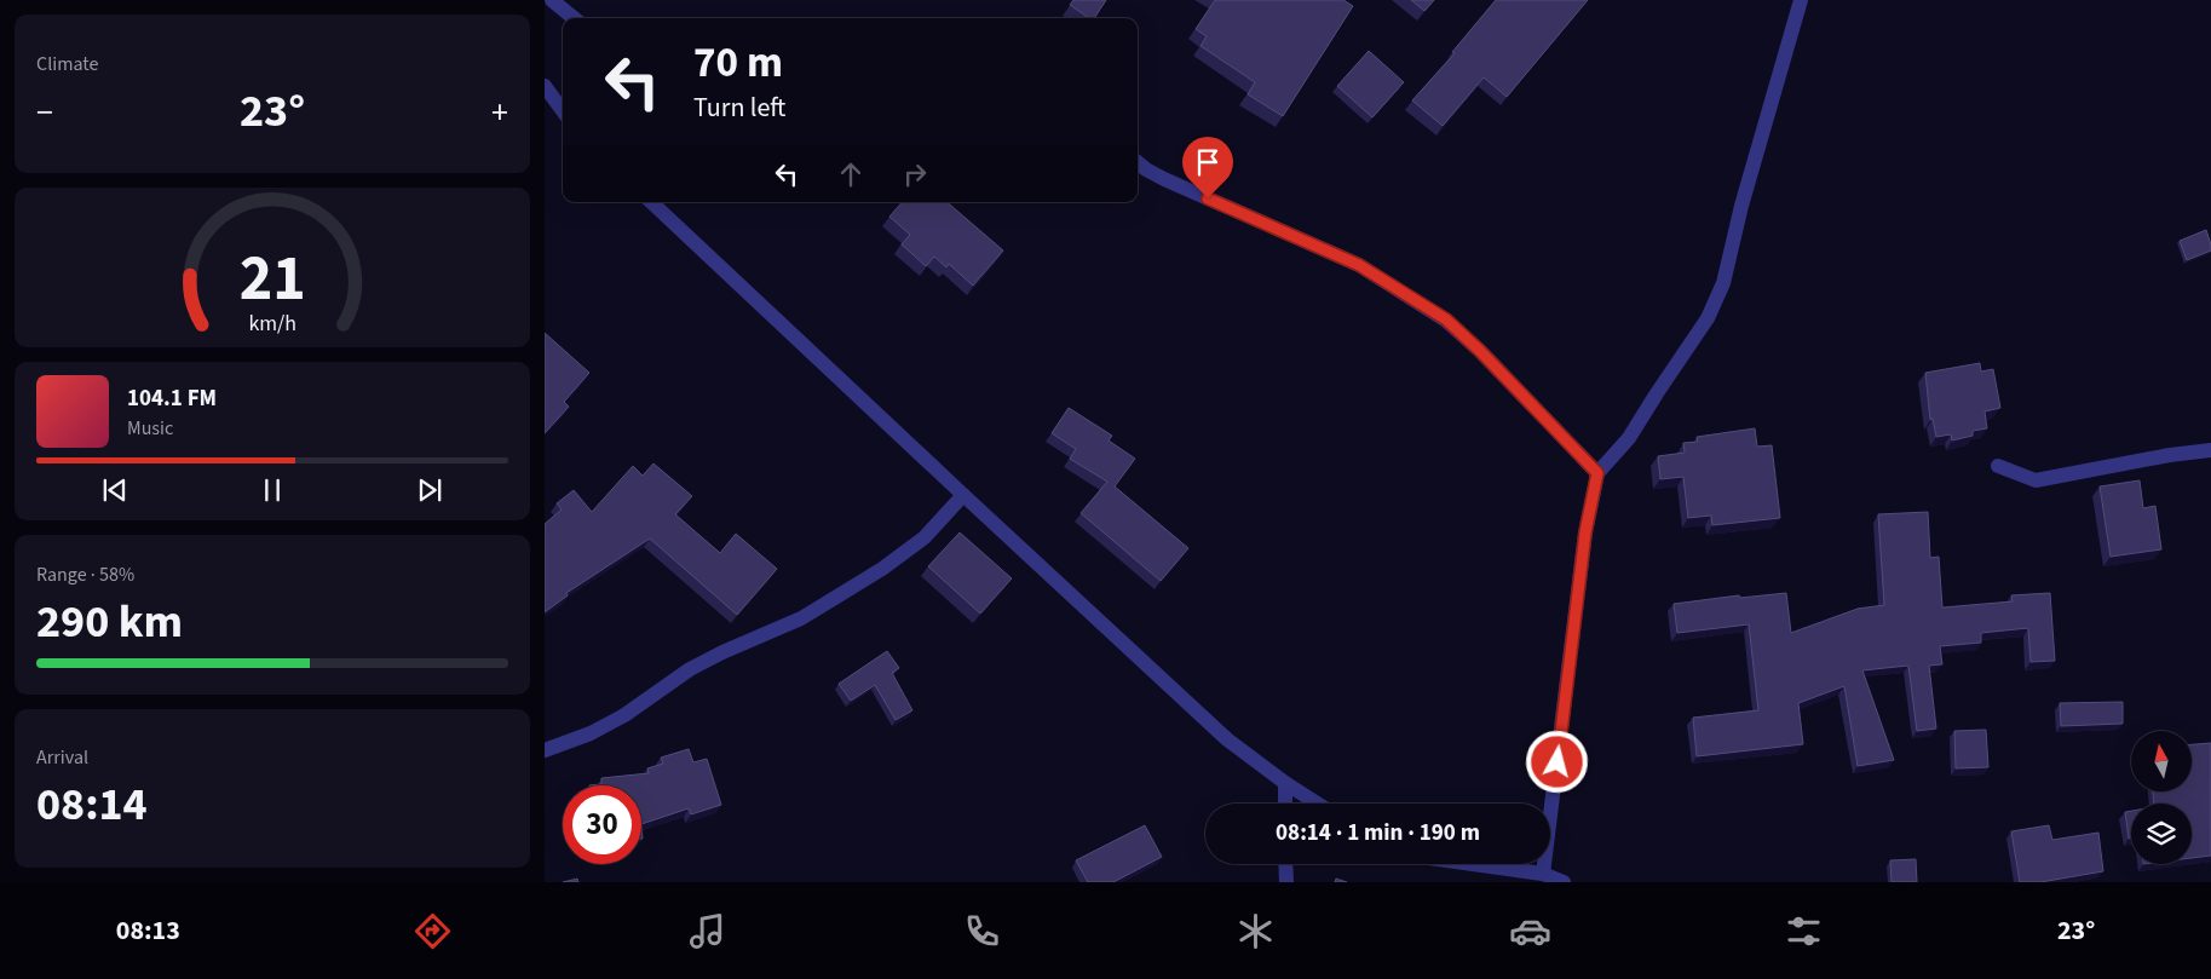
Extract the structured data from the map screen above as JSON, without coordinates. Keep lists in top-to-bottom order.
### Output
{
  "north": "top",
  "page": {
    "tile": [
      "Climate",
      ["Range · 58%", "290 km"],
      ["Arrival", "08:14"]
    ],
    "turn": ["70 m", "Turn left"],
    "heat": ["−", "23°", "+"],
    "song": ["104.1 FM", "Music"],
    "limit": "30",
    "trip": "08:14 · 1 min · 190 m",
    "tabs": ["08:13", "23°"],
    "gauge": ["21", "km/h"]
  }
}
